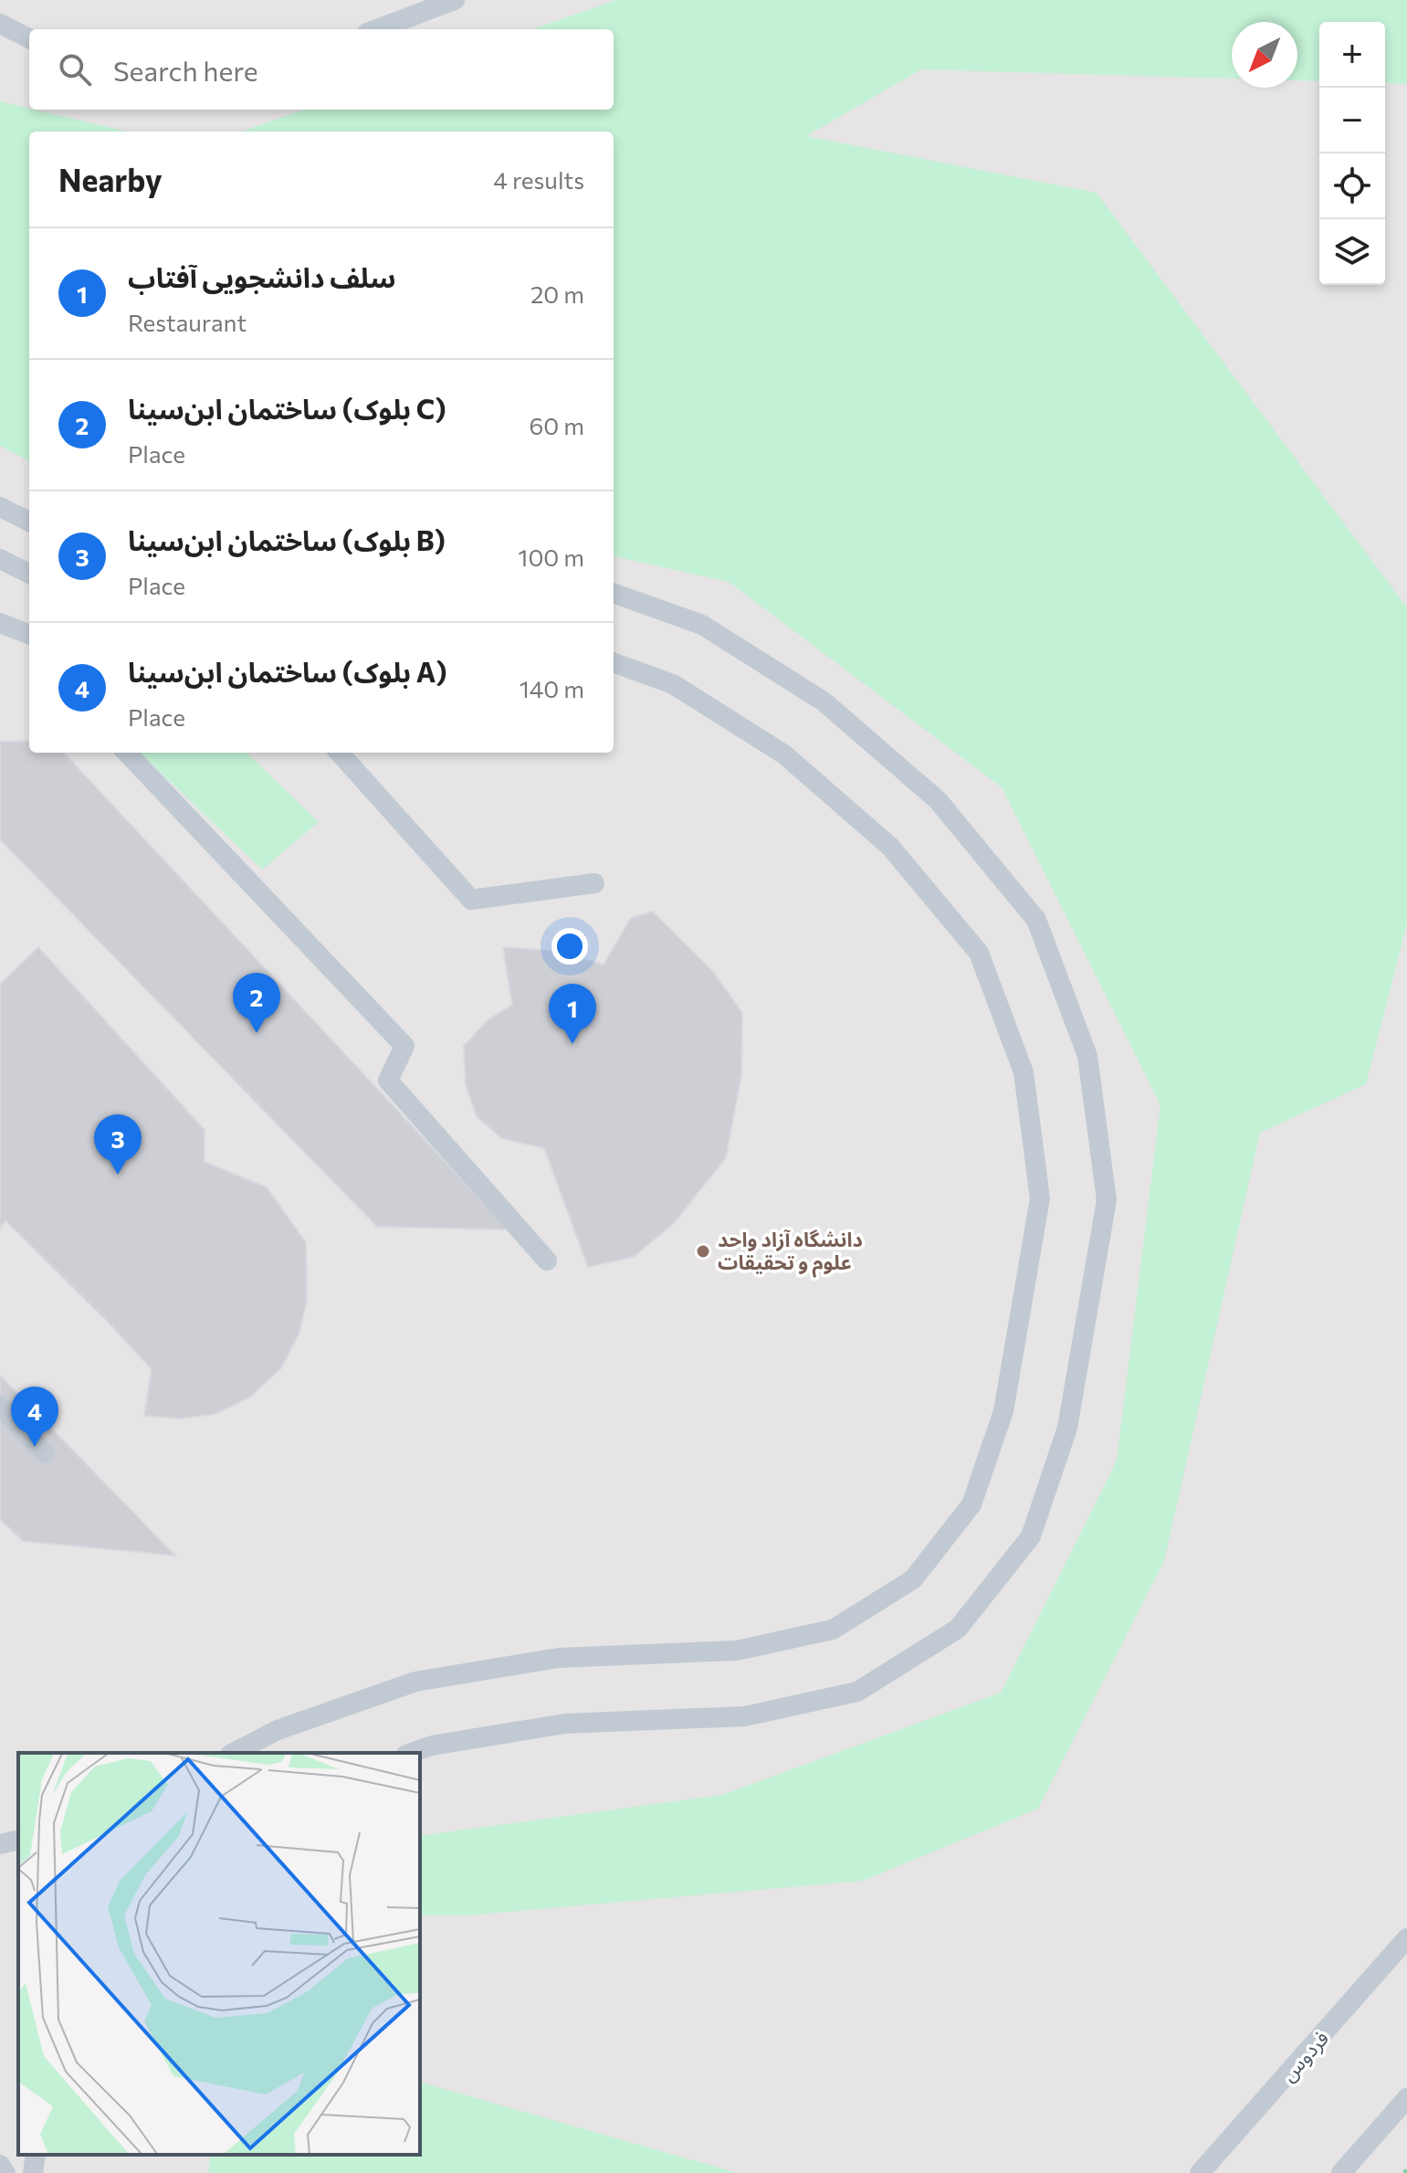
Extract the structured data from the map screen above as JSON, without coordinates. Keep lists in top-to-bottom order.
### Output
{
  "streets": {
    "lane": ["فردوس"]
  },
  "places": ["دانشگاه آزاد واحد علوم و تحقیقات"],
  "north": "bottom left",
  "page": {
    "map_buttons": ["+", "−"],
    "search": "Search here",
    "heading": ["Nearby", "4 results"],
    "list": [
      {
        "mark": "1",
        "name": "سلف دانشجویی آفتاب",
        "note": "Restaurant",
        "value": "20 m"
      },
      {
        "mark": "2",
        "name": "ساختمان ابن‌سینا (بلوک C)",
        "note": "Place",
        "value": "60 m"
      },
      {
        "mark": "3",
        "name": "ساختمان ابن‌سینا (بلوک B)",
        "note": "Place",
        "value": "100 m"
      },
      {
        "mark": "4",
        "name": "ساختمان ابن‌سینا (بلوک A)",
        "note": "Place",
        "value": "140 m"
      }
    ],
    "pins": [
      "2",
      "1",
      "3",
      "4"
    ]
  }
}
